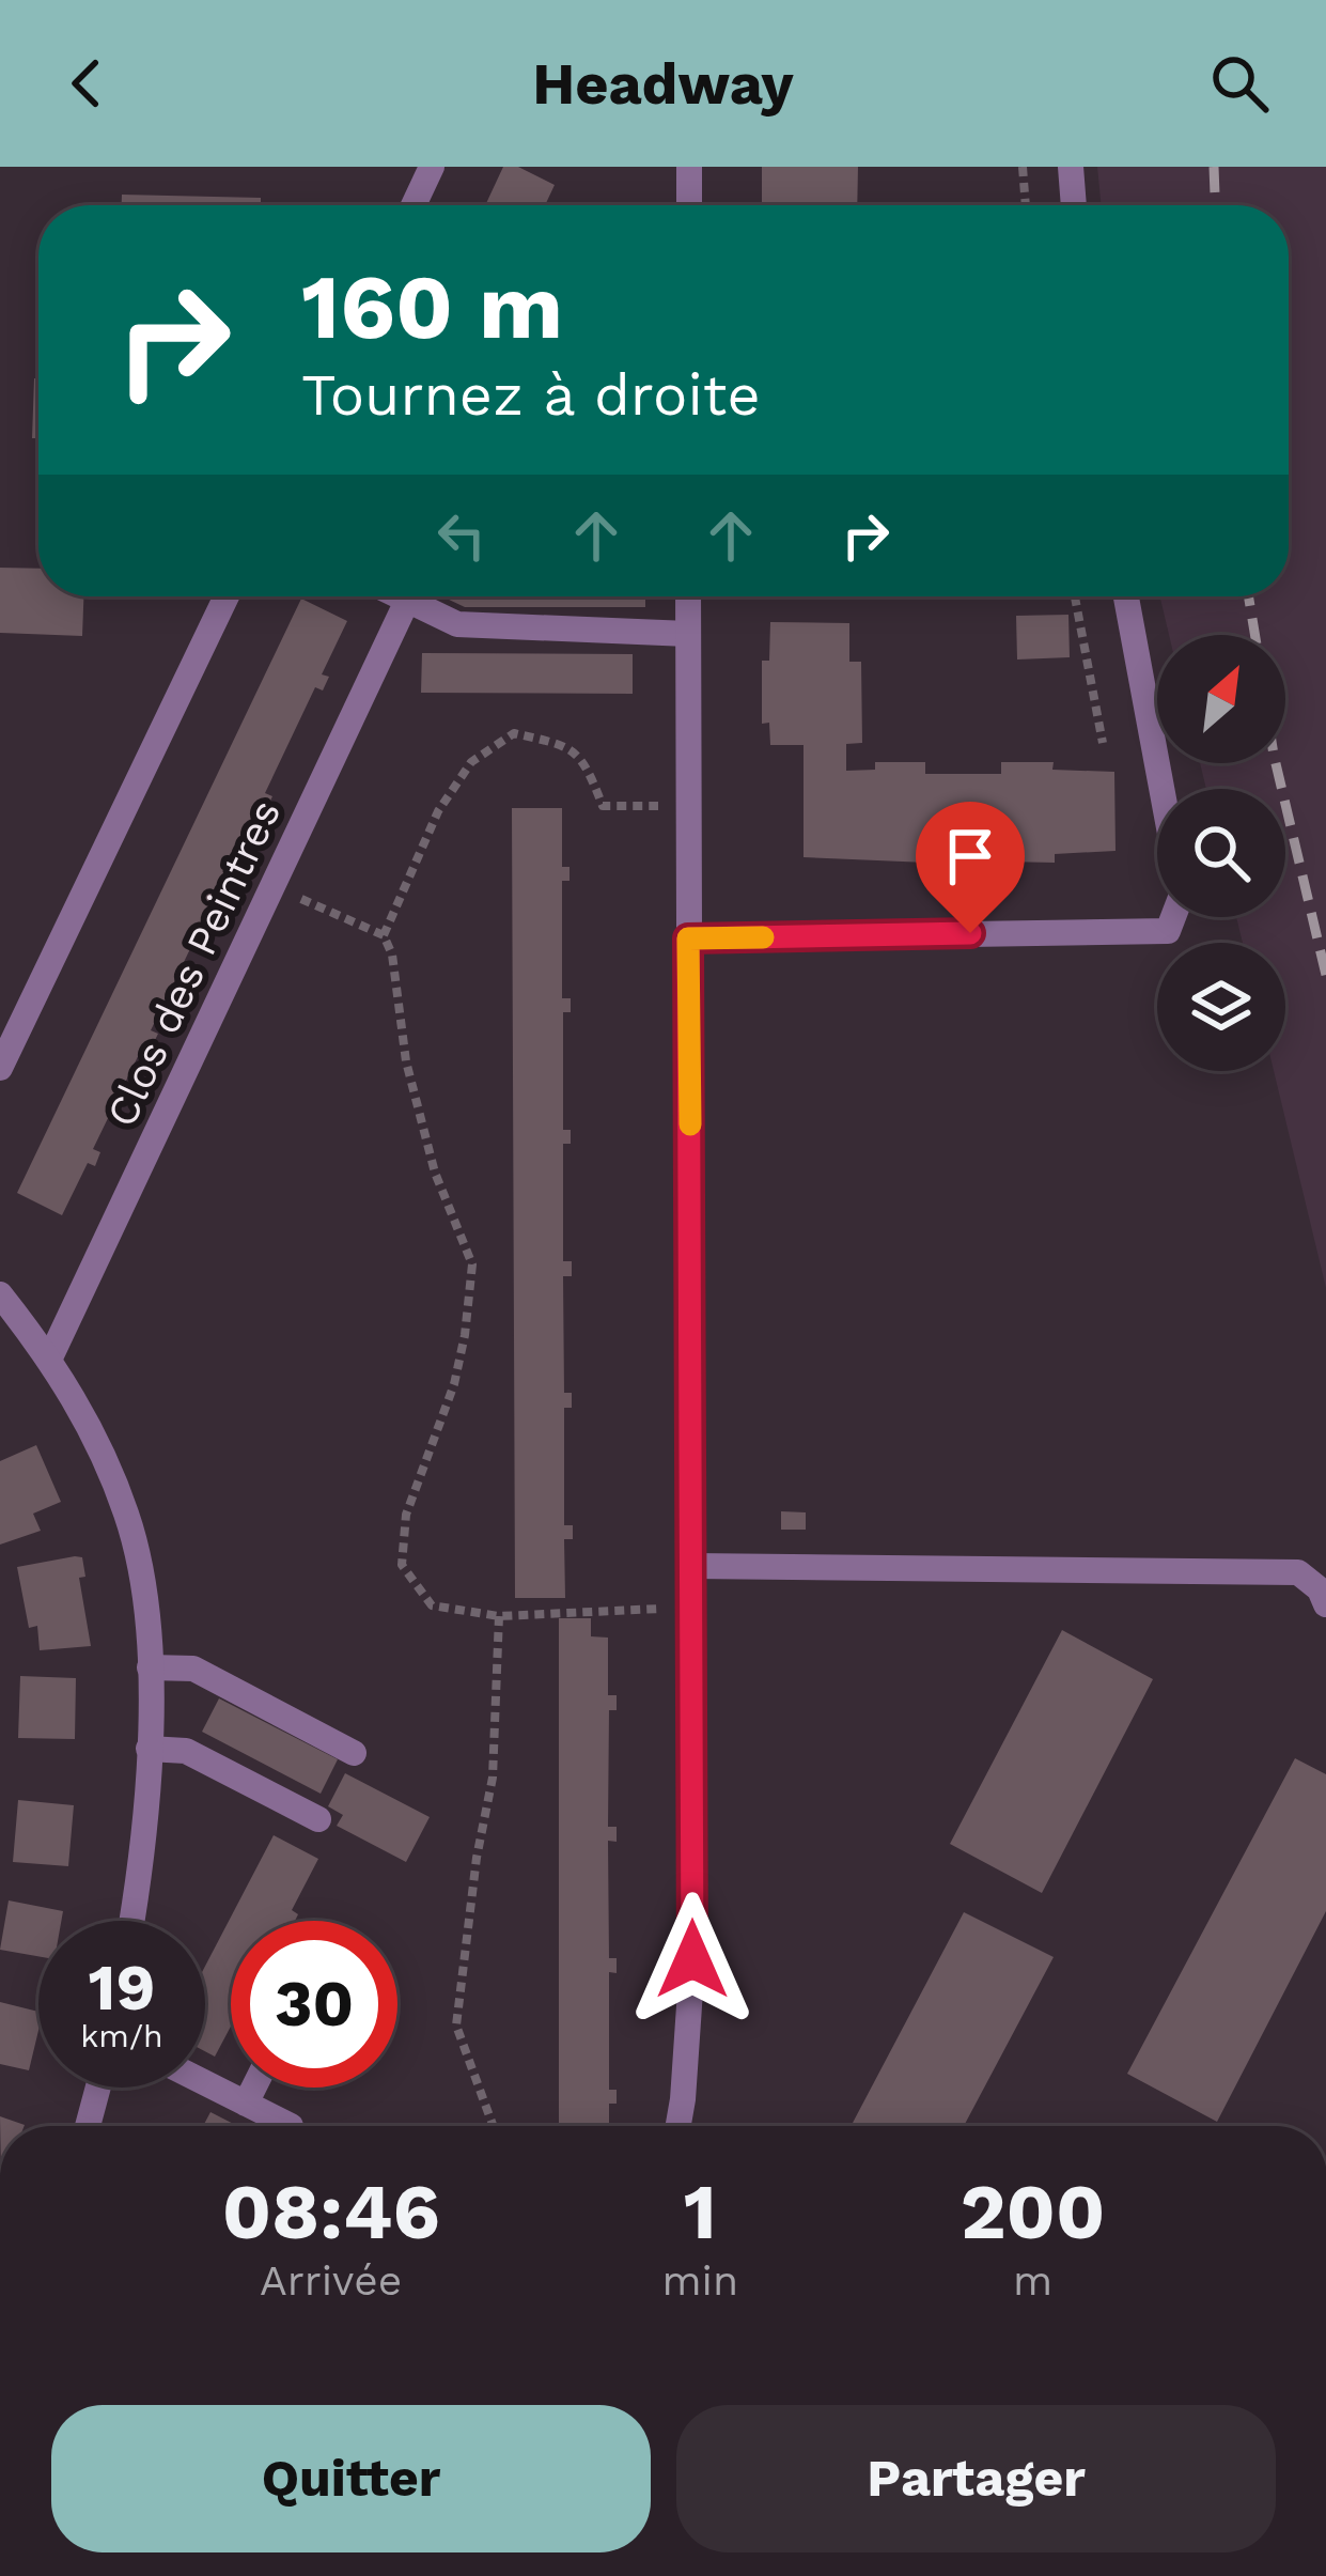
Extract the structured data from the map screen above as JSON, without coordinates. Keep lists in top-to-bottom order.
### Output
{
  "streets": {
    "street": ["Clos des Peintres"]
  },
  "north": "top right",
  "page": {
    "header": "Headway",
    "turn": ["160 m", "Tournez à droite"],
    "speed": "19 km/h",
    "limit": "30",
    "eta": [
      "08:46",
      "Arrivée",
      "1",
      "min",
      "200",
      "m"
    ],
    "buttons": ["Quitter", "Partager"]
  }
}
